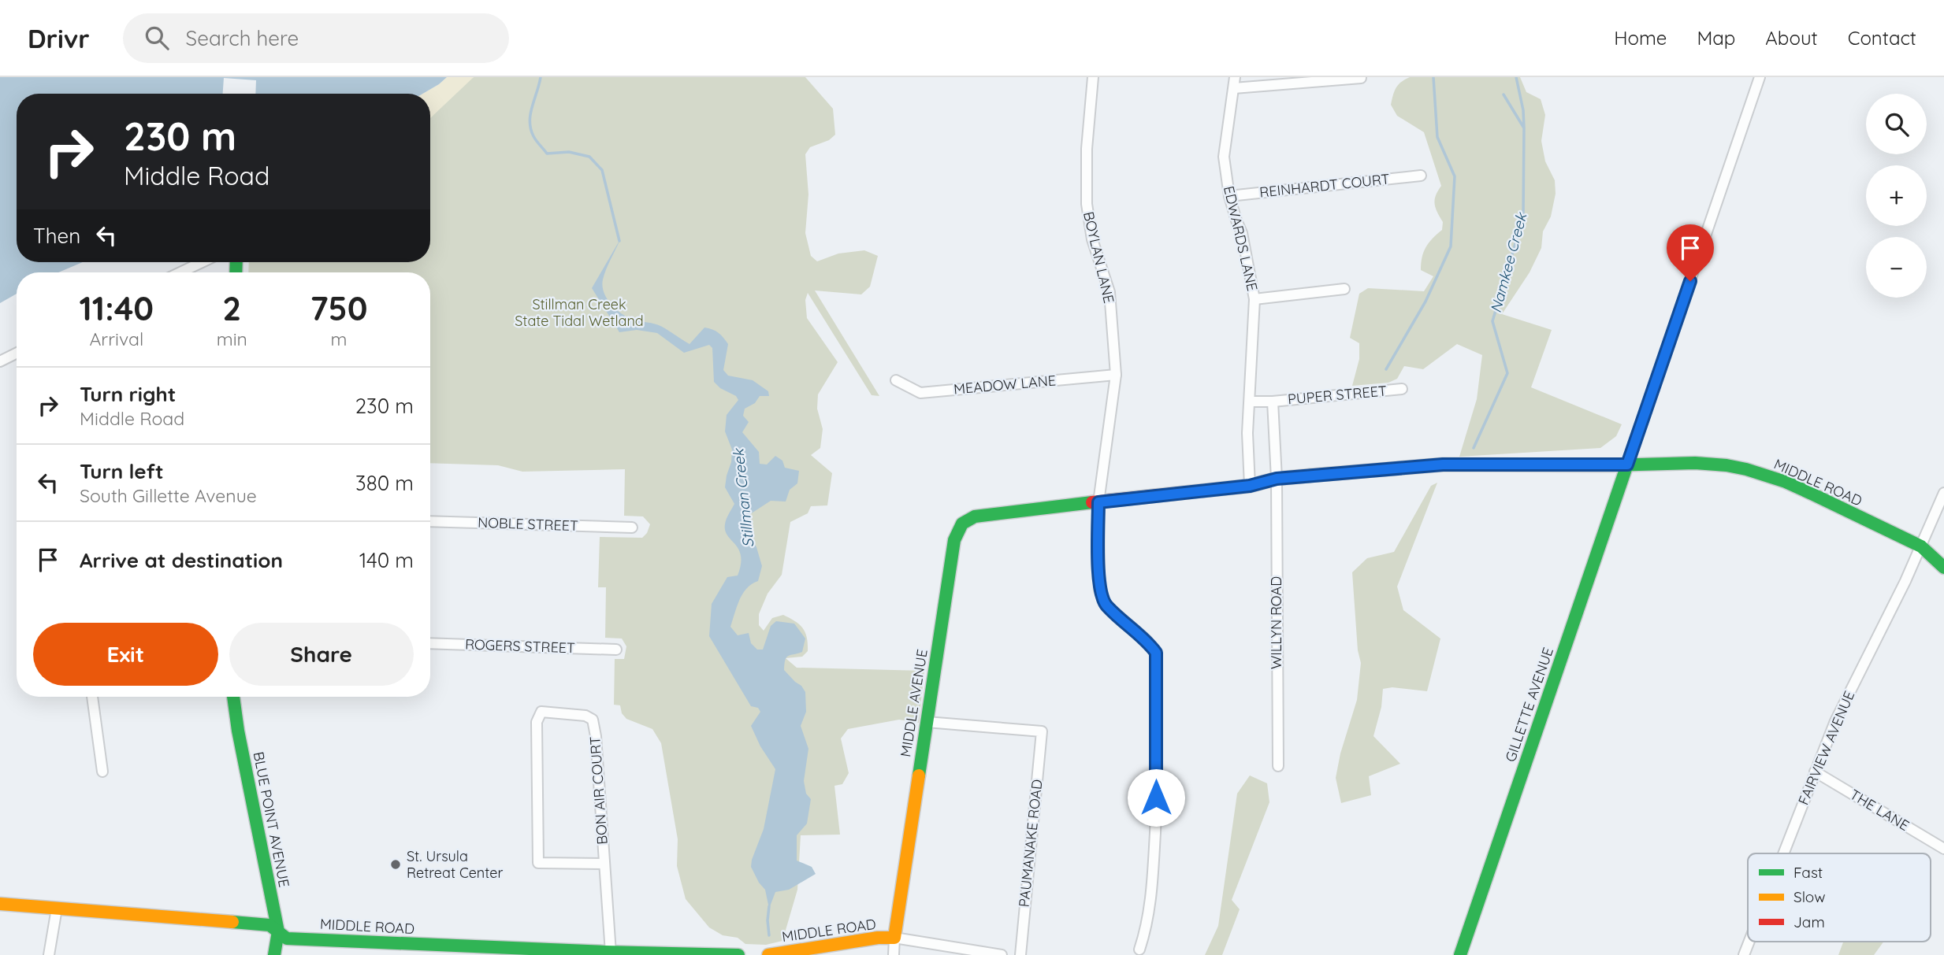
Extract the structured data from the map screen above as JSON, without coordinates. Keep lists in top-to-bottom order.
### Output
{
  "streets": {
    "main road": [
      "MIDDLE ROAD",
      "MIDDLE AVENUE",
      "GILLETTE AVENUE",
      "BLUE POINT AVENUE"
    ],
    "street": [
      "REINHARDT COURT",
      "EDWARDS LANE",
      "BOYLAN LANE",
      "MEADOW LANE",
      "PUPER STREET",
      "NOBLE STREET",
      "WILLYN ROAD",
      "ROGERS STREET",
      "FAIRVIEW AVENUE",
      "BON AIR COURT",
      "THE LANE",
      "PAUMANAKE ROAD"
    ]
  },
  "crossings": [
    ["REINHARDT COURT", "EDWARDS LANE"],
    ["EDWARDS LANE", "MIDDLE ROAD"],
    ["BOYLAN LANE", "MEADOW LANE"],
    ["BOYLAN LANE", "MIDDLE ROAD"],
    ["PUPER STREET", "WILLYN ROAD"],
    ["MIDDLE ROAD", "WILLYN ROAD"],
    ["MIDDLE ROAD", "MIDDLE AVENUE"],
    ["MIDDLE ROAD", "GILLETTE AVENUE"],
    ["MIDDLE ROAD", "FAIRVIEW AVENUE"],
    ["MIDDLE ROAD", "BLUE POINT AVENUE"],
    ["MIDDLE AVENUE", "PAUMANAKE ROAD"],
    ["FAIRVIEW AVENUE", "THE LANE"]
  ],
  "water": ["Namkee Creek", "Stillman Creek"],
  "parks": ["Stillman Creek State Tidal Wetland"],
  "places": ["St. Ursula Retreat Center"],
  "legend": ["Fast", "Slow", "Jam"],
  "page": {
    "header": "Drivr",
    "search": "Search here",
    "nav": [
      "Home",
      "Map",
      "About",
      "Contact"
    ],
    "map_buttons": ["+", "−"],
    "turn": ["230 m", "Middle Road"],
    "then": "Then",
    "eta": [
      "11:40",
      "Arrival",
      "2",
      "min",
      "750",
      "m"
    ],
    "list": [
      {
        "name": "Turn right",
        "note": "Middle Road",
        "value": "230 m"
      },
      {
        "name": "Turn left",
        "note": "South Gillette Avenue",
        "value": "380 m"
      },
      {
        "name": "Arrive at destination",
        "value": "140 m"
      }
    ],
    "buttons": ["Exit", "Share"]
  }
}
